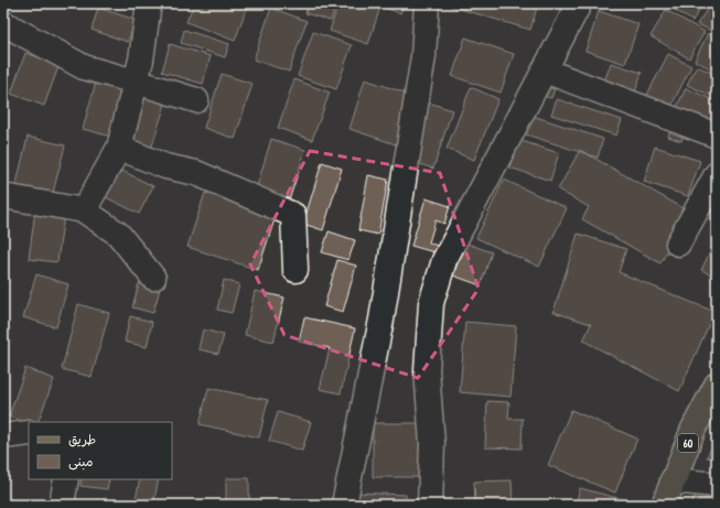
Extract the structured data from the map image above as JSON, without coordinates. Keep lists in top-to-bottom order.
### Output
{
  "streets": {
    "main road": ["60"]
  },
  "legend": ["طريق", "مبنى"]
}
